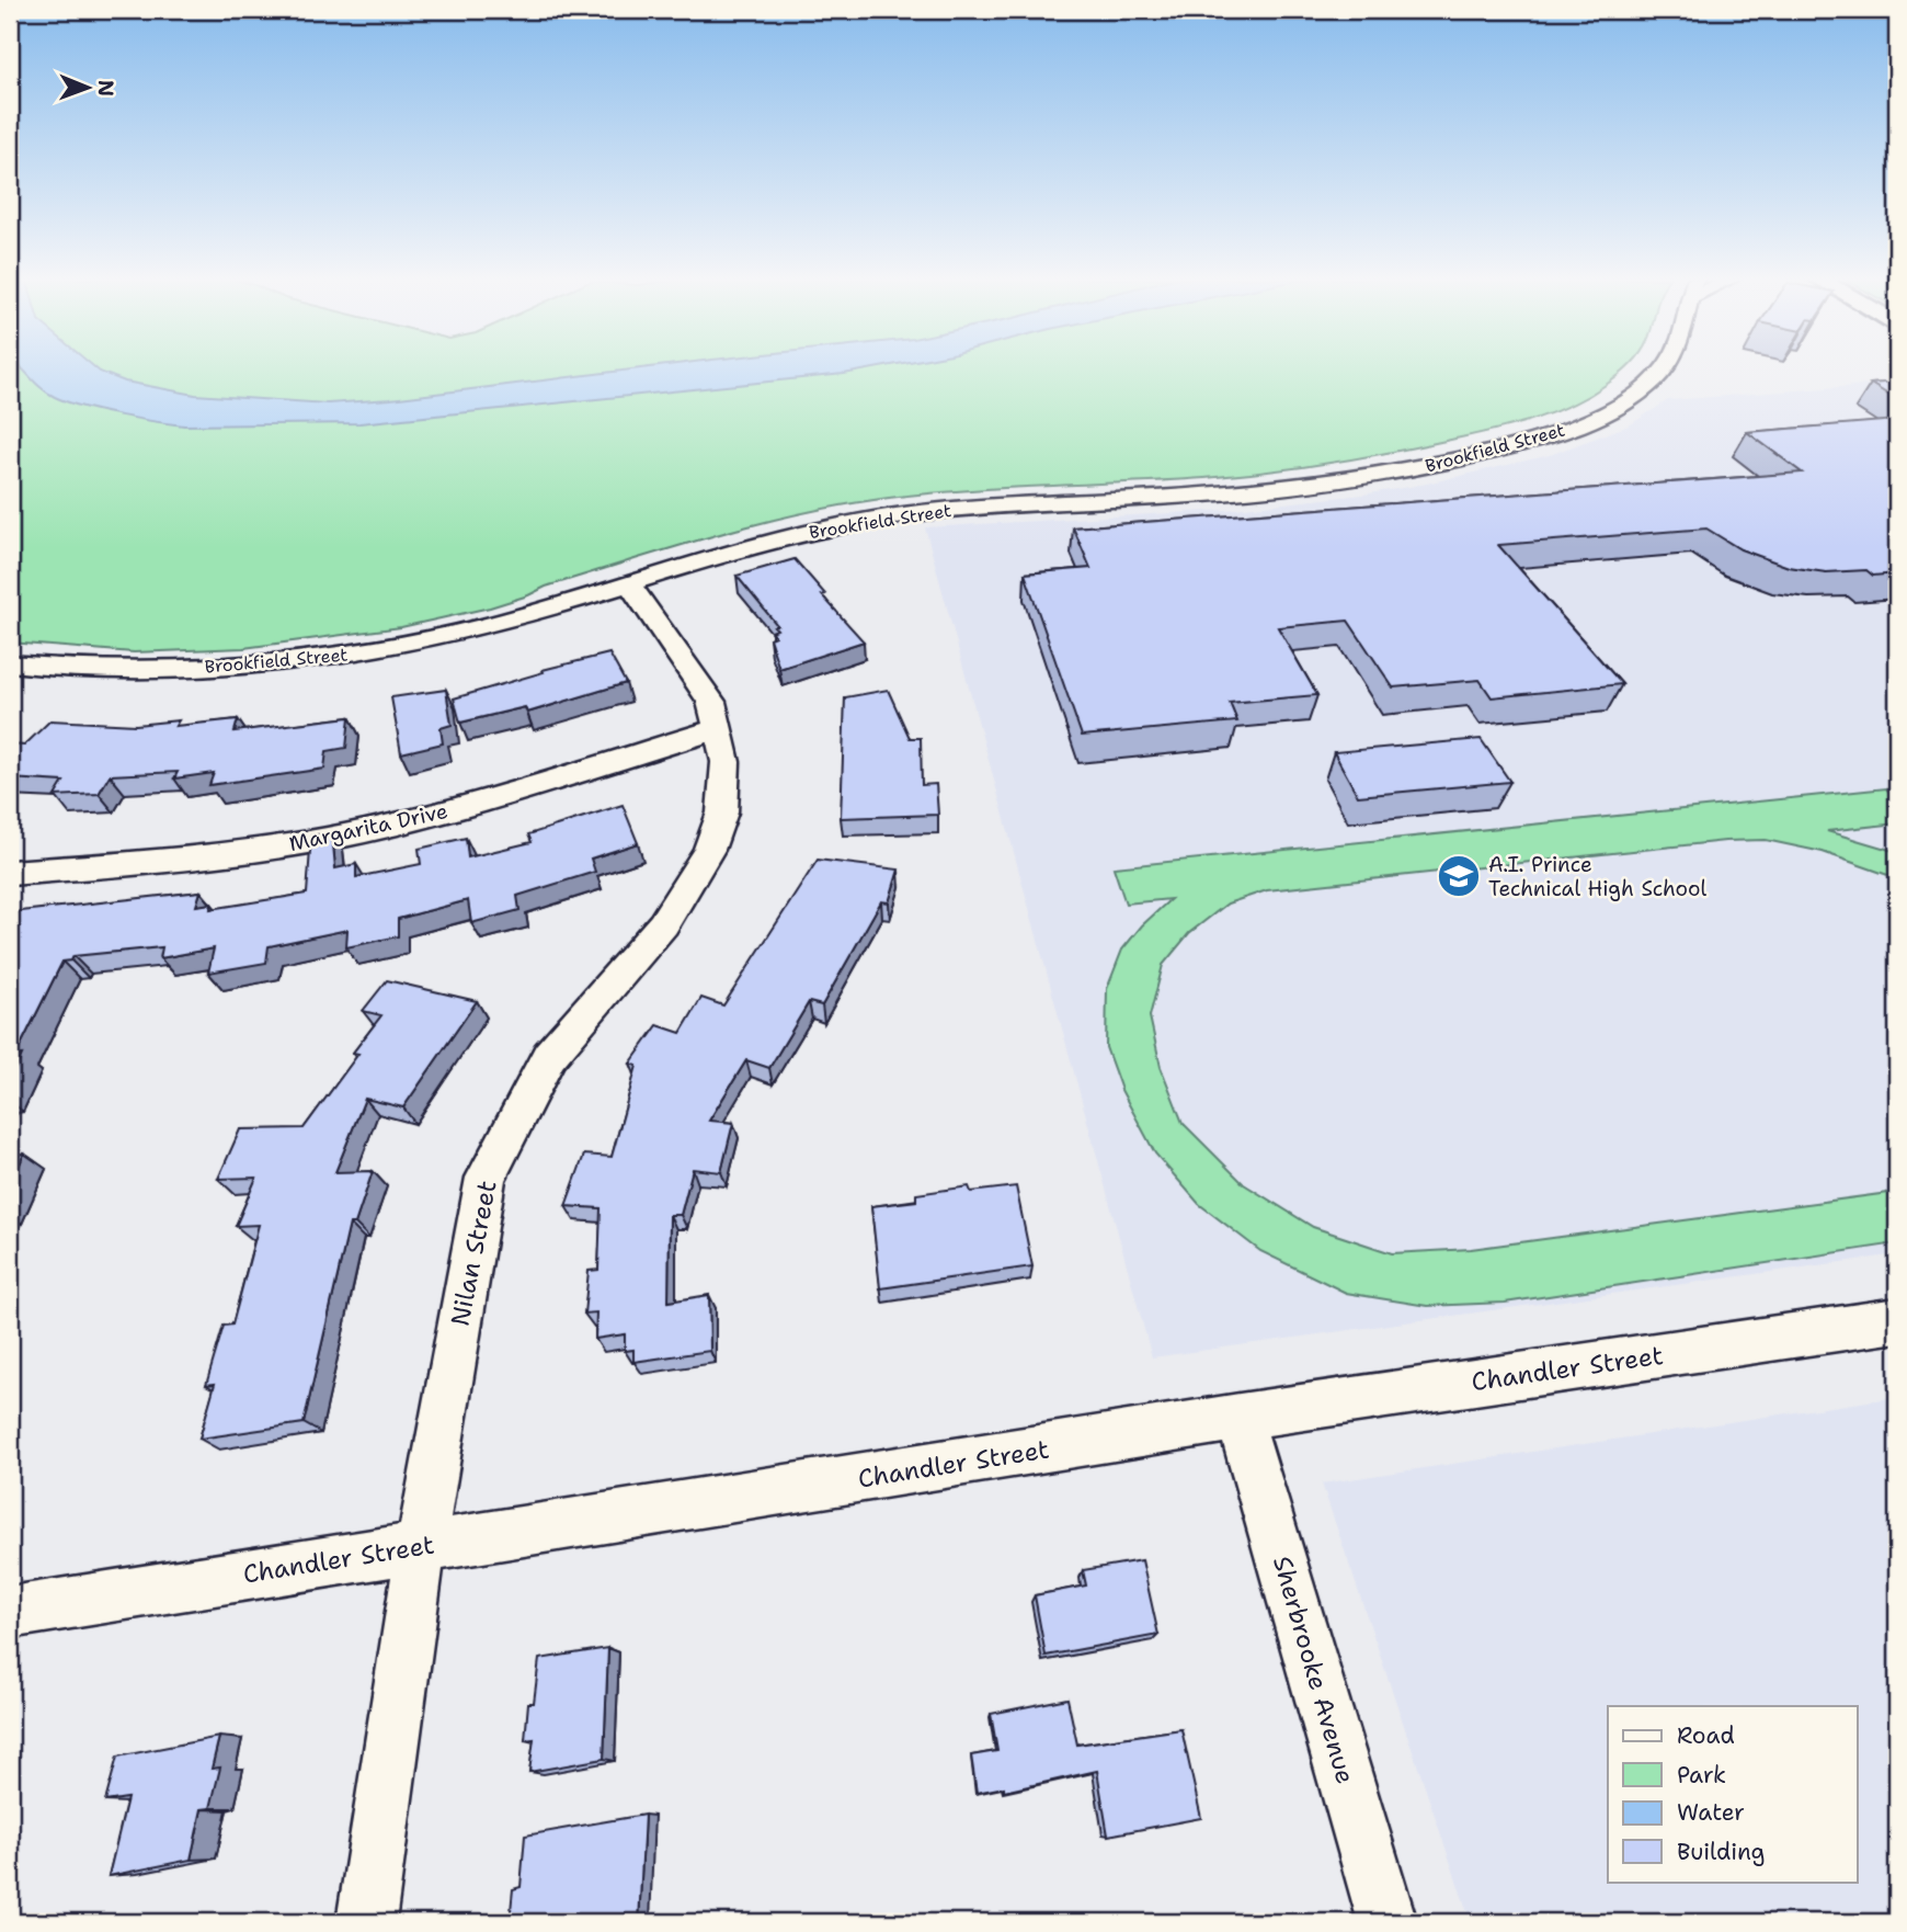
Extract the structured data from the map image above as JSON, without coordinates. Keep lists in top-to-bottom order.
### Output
{
  "streets": {
    "street": [
      "Brookfield Street",
      "Margarita Drive",
      "Nilan Street",
      "Chandler Street",
      "Sherbrooke Avenue"
    ]
  },
  "crossings": [
    ["Brookfield Street", "Nilan Street"],
    ["Margarita Drive", "Nilan Street"],
    ["Nilan Street", "Chandler Street"],
    ["Chandler Street", "Sherbrooke Avenue"]
  ],
  "places": {
    "school or university": ["A.I. Prince Technical High School"]
  },
  "legend": [
    "Road",
    "Park",
    "Water",
    "Building"
  ],
  "north": "right"
}
